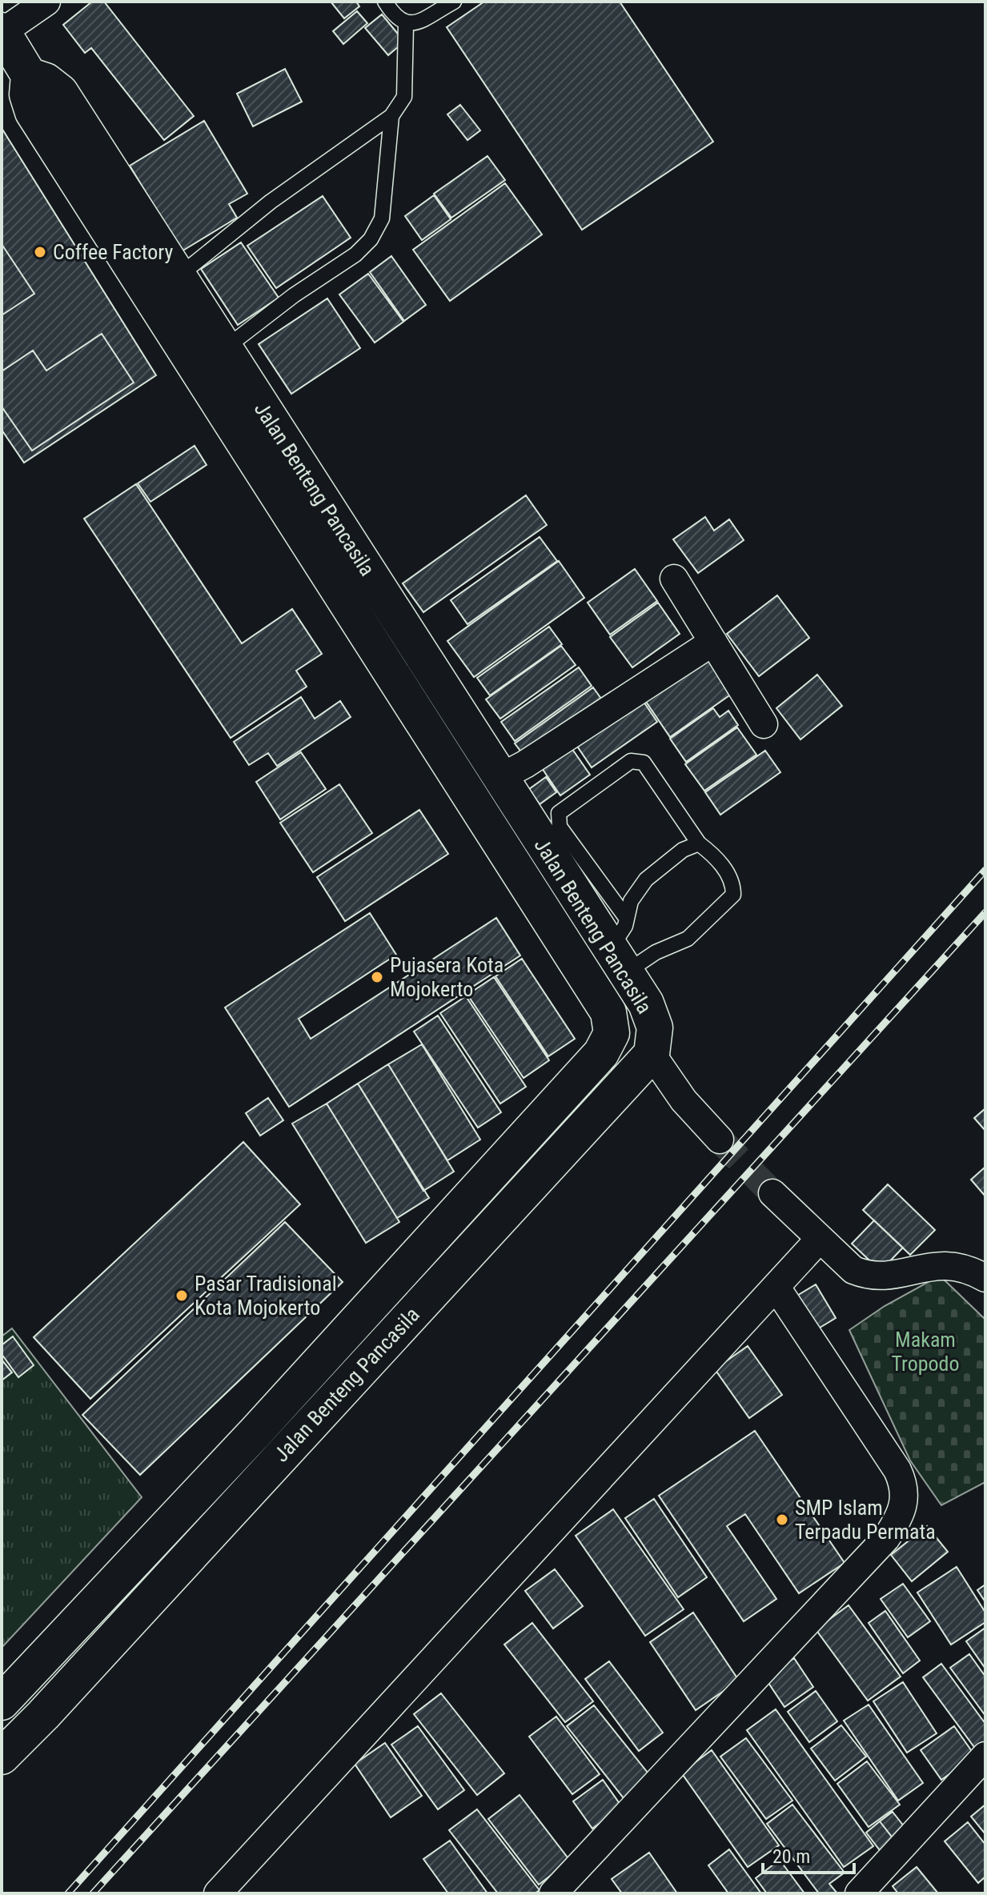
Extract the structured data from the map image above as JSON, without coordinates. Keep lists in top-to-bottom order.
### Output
{
  "streets": {
    "street": ["Jalan Benteng Pancasila"]
  },
  "parks": ["Makam Tropodo"],
  "places": [
    "Coffee Factory",
    "Pujasera Kota Mojokerto",
    "Pasar Tradisional Kota Mojokerto",
    "SMP Islam Terpadu Permata"
  ],
  "scale_bar": "20 m"
}
